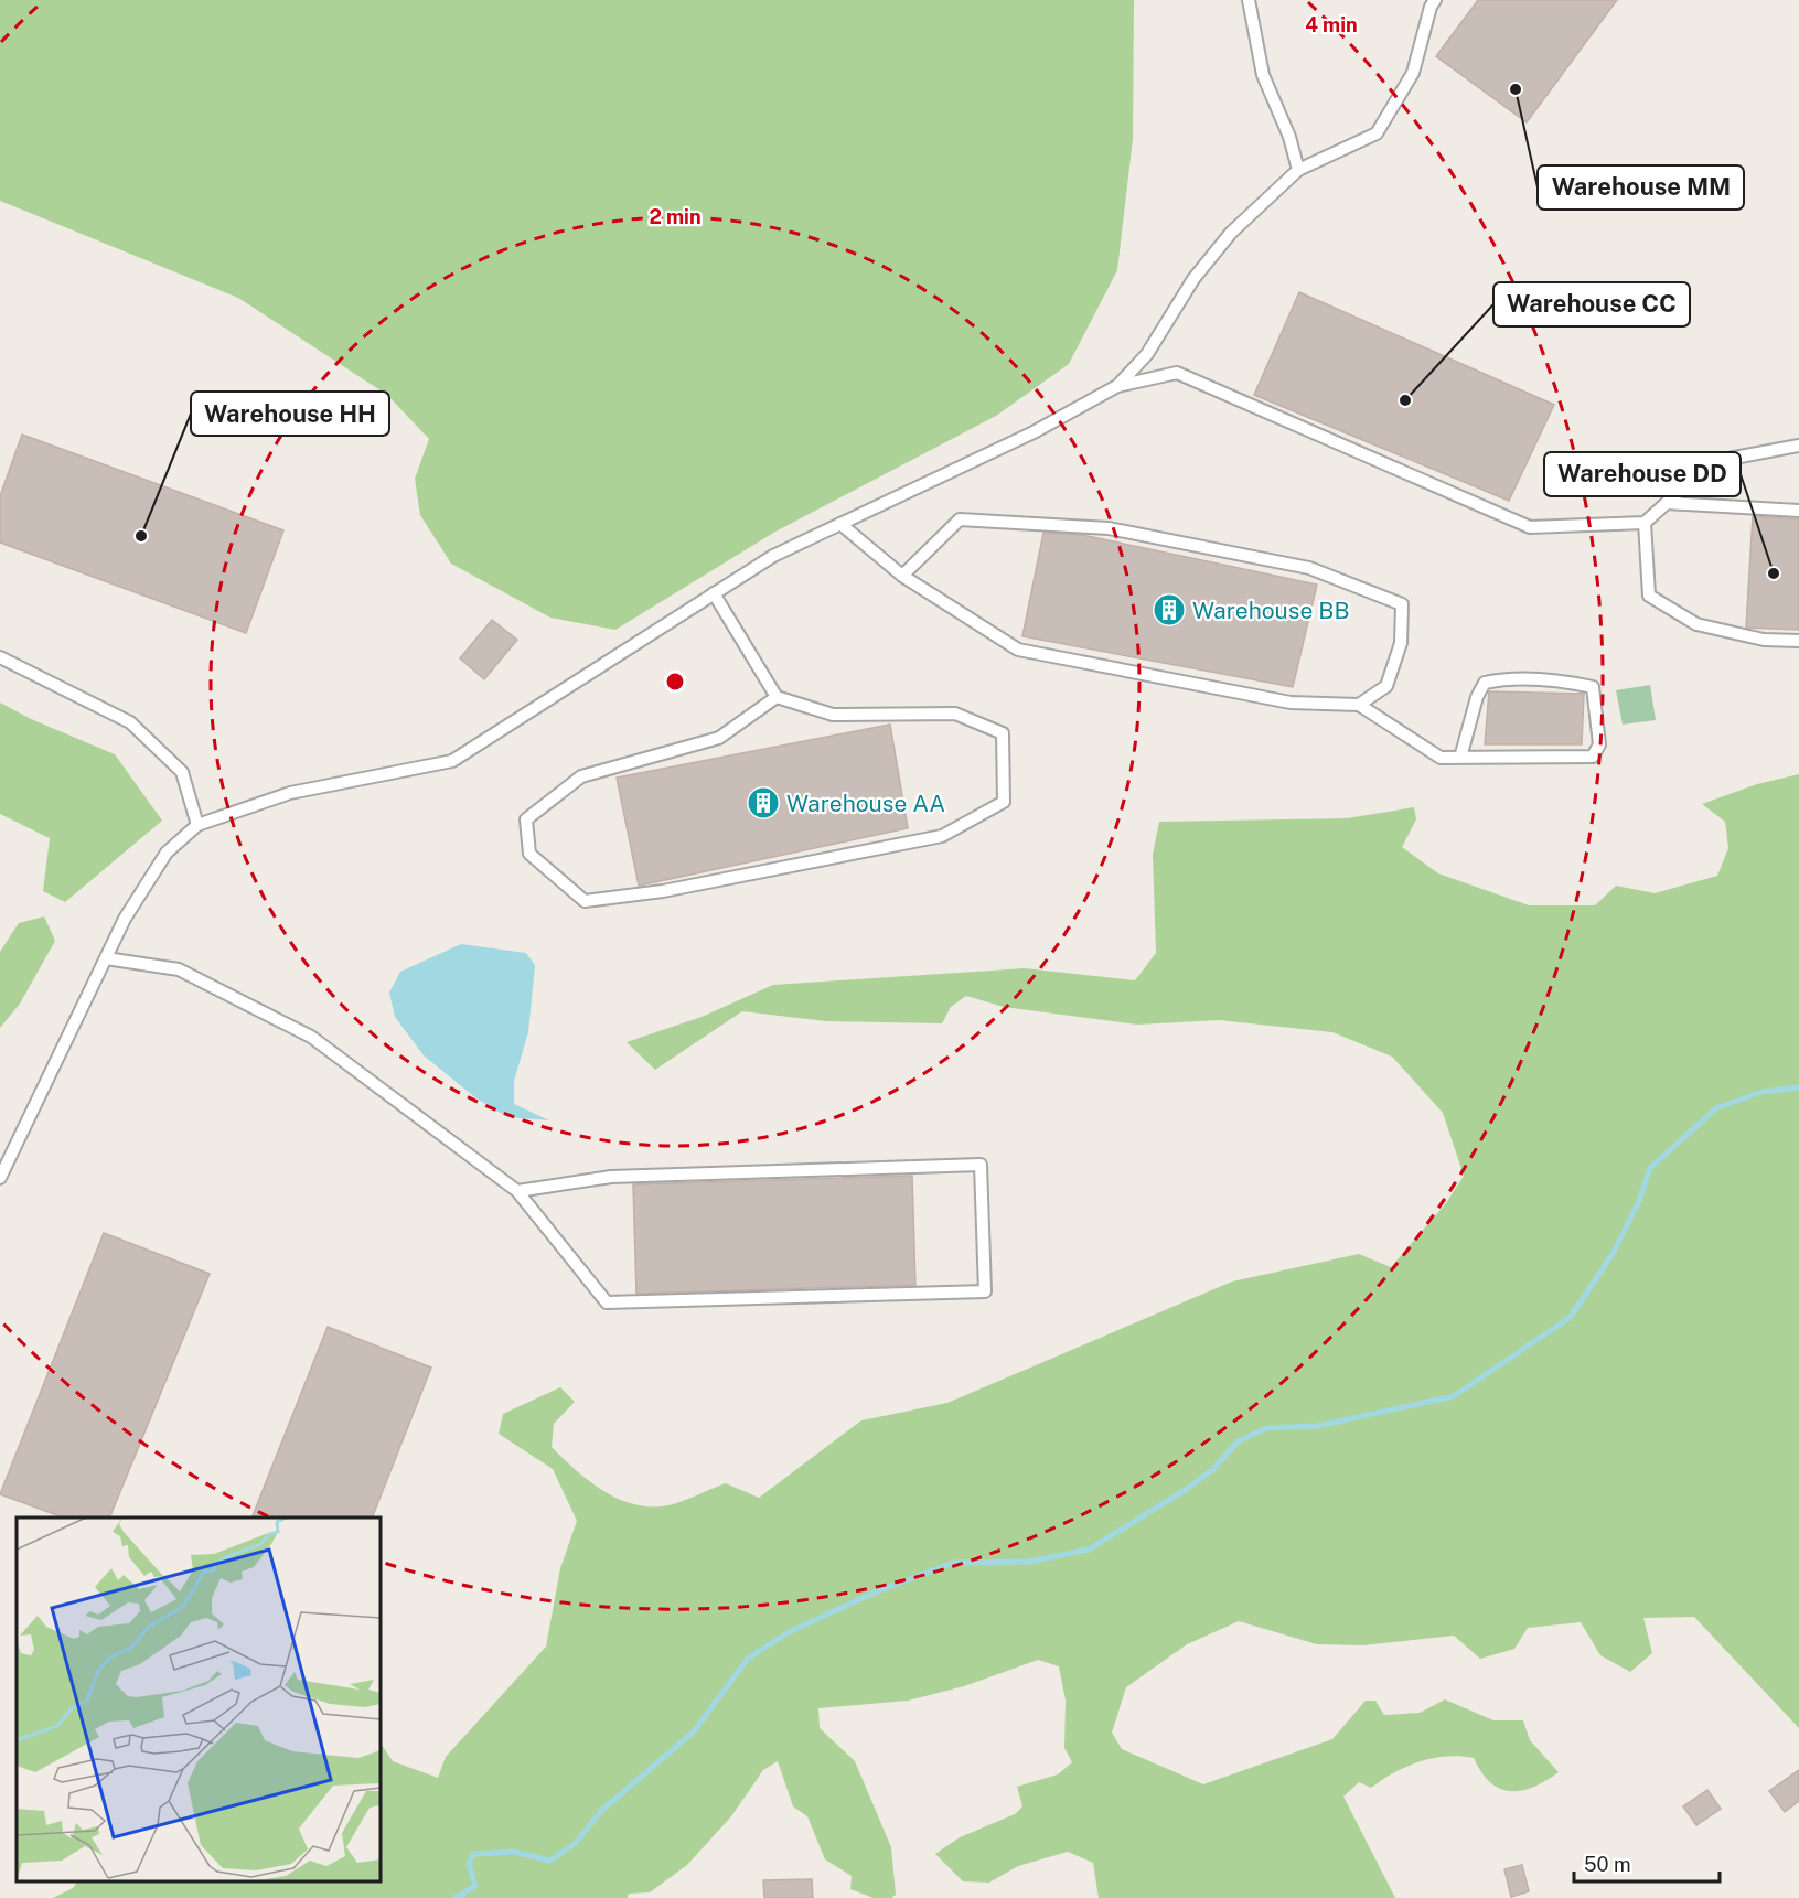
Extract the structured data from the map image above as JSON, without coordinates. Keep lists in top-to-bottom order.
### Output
{
  "places": {
    "other": [
      "Warehouse MM",
      "Warehouse CC",
      "Warehouse HH",
      "Warehouse DD"
    ],
    "building": ["Warehouse BB", "Warehouse AA"]
  },
  "scale_bar": "50 m",
  "rings": ["4 min", "2 min"]
}
